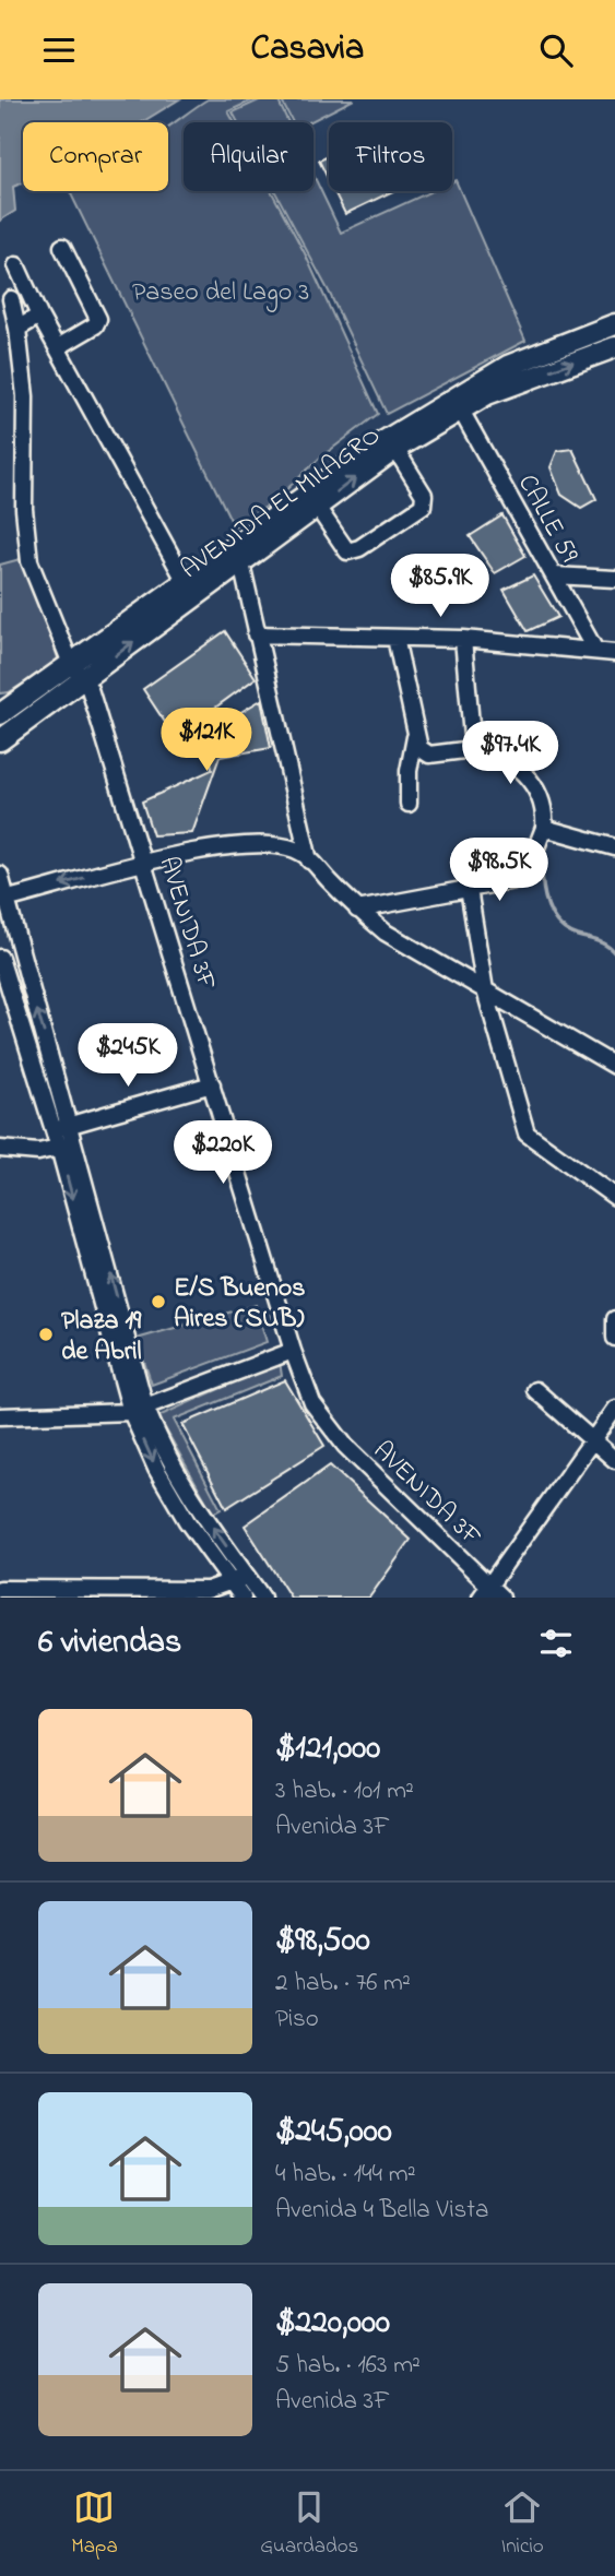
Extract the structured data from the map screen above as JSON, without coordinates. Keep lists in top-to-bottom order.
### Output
{
  "streets": {
    "main road": ["AVENIDA EL MILAGRO"],
    "street": ["CALLE 59", "AVENIDA 3F"]
  },
  "crossings": [
    ["AVENIDA EL MILAGRO", "CALLE 59"],
    ["AVENIDA EL MILAGRO", "AVENIDA 3F"]
  ],
  "parks": ["Paseo del Lago 3"],
  "places": ["E/S Buenos Aires (SUB)", "Plaza 19 de Abril"],
  "page": {
    "header": "Casavia",
    "chip": ["Comprar", "Alquilar", "Filtros"],
    "price": [
      "$85.9K",
      "$121K",
      "$97.4K",
      "$98.5K",
      "$245K",
      "$220K"
    ],
    "heading": "6 viviendas",
    "list": [
      {
        "name": "$121,000",
        "note": "3 hab. · 101 m² · Avenida 3F"
      },
      {
        "name": "$98,500",
        "note": "2 hab. · 76 m² · Piso"
      },
      {
        "name": "$245,000",
        "note": "4 hab. · 144 m² · Avenida 4 Bella Vista"
      },
      {
        "name": "$220,000",
        "note": "5 hab. · 163 m² · Avenida 3F"
      }
    ],
    "tabs": ["Mapa", "Guardados", "Inicio"]
  }
}
